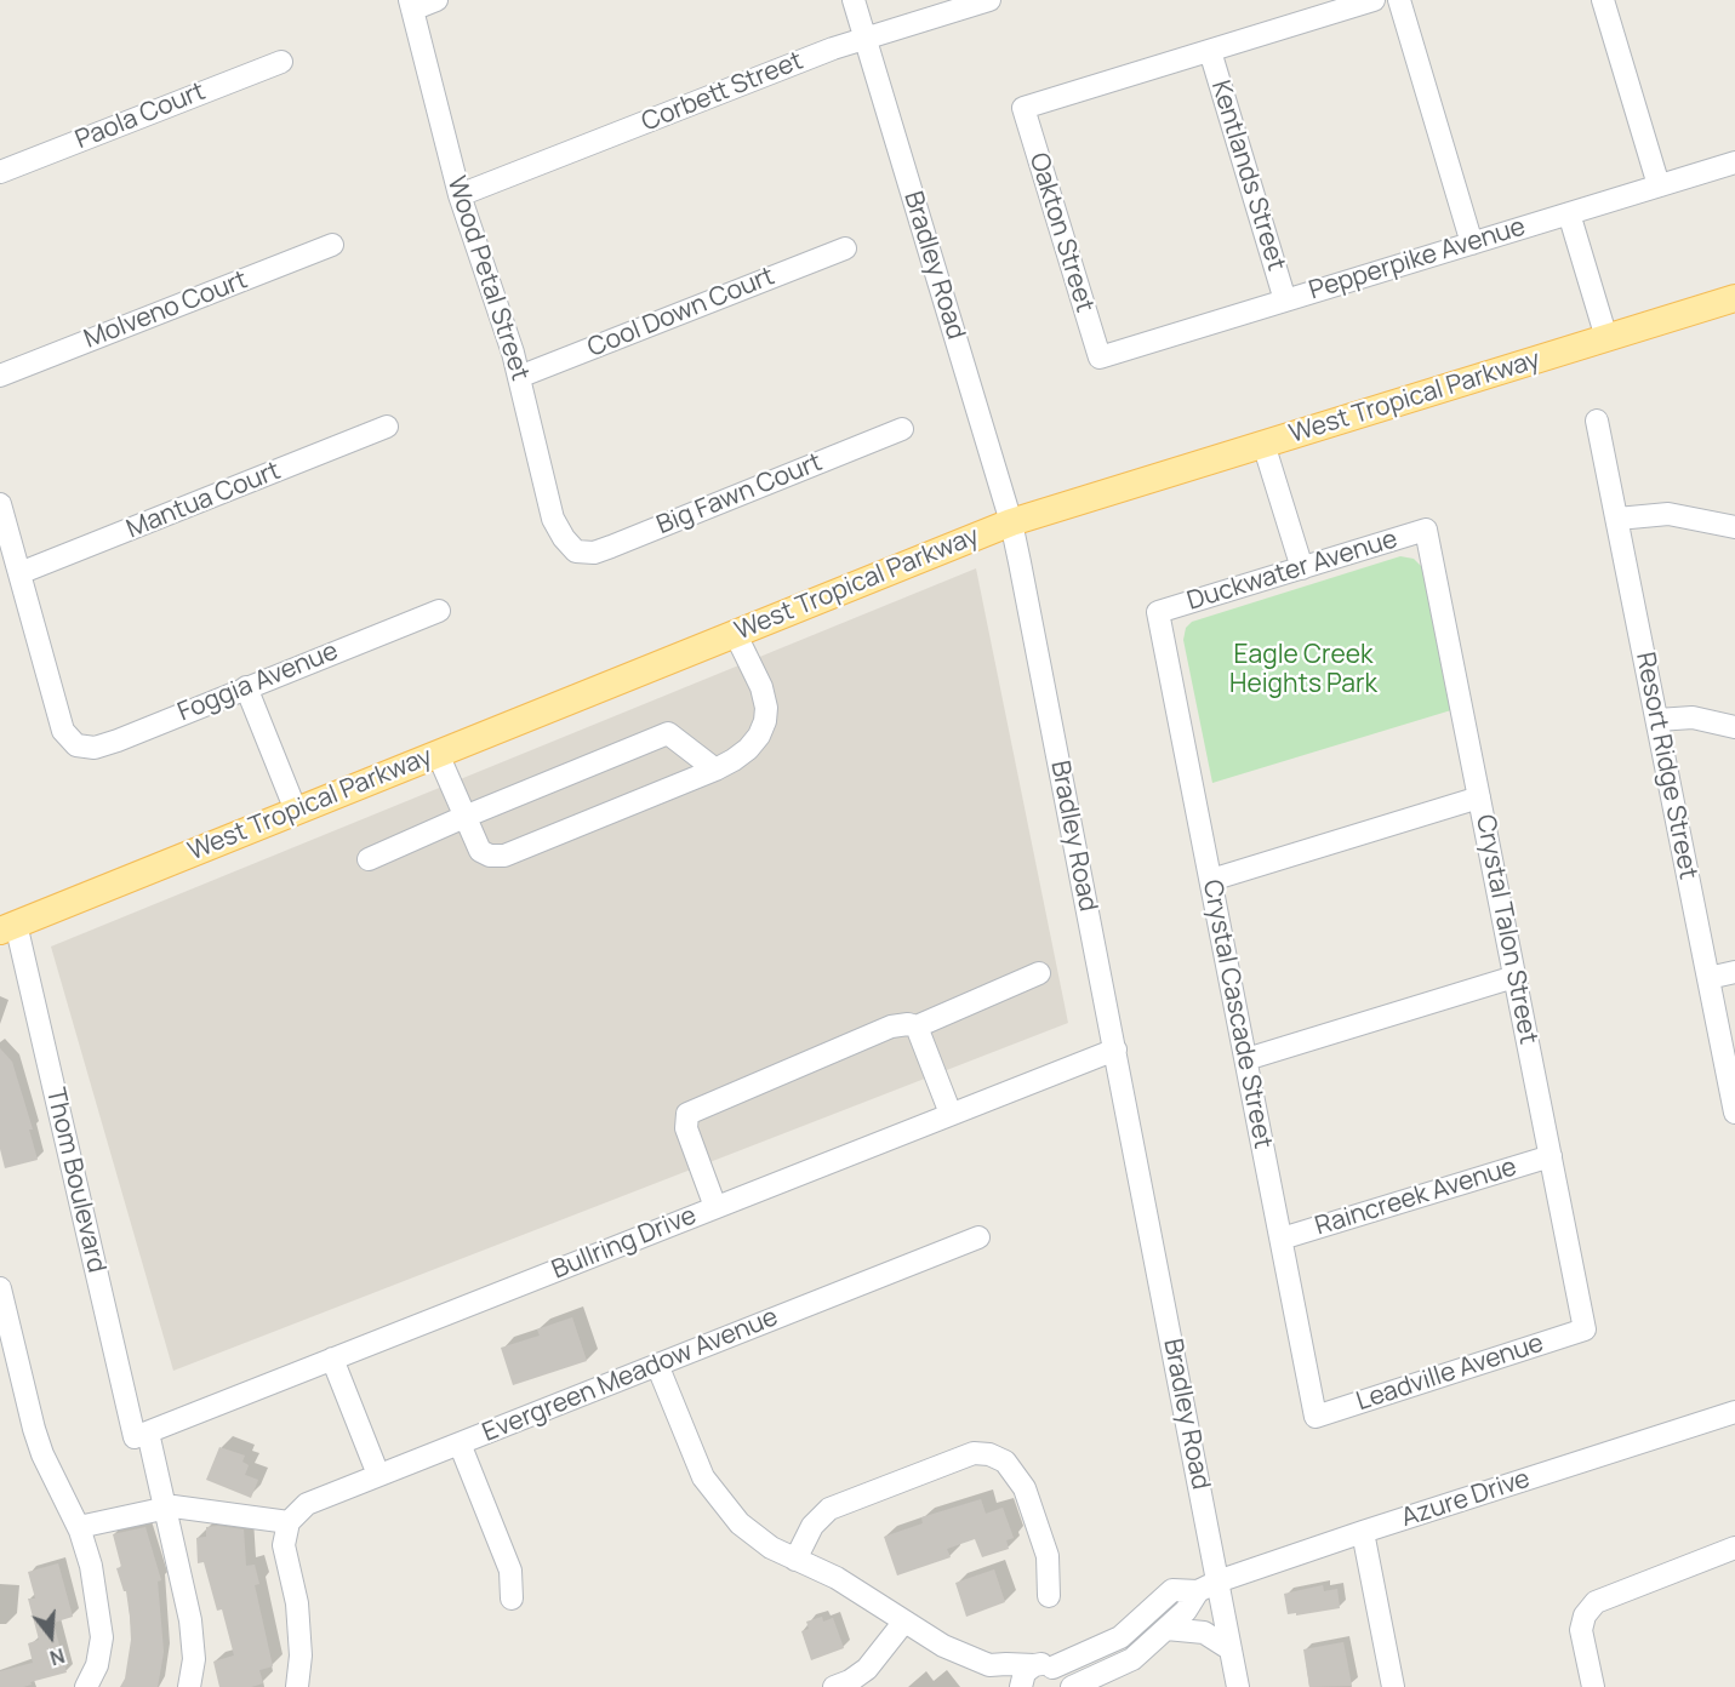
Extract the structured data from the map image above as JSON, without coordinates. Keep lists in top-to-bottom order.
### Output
{
  "streets": {
    "main road": ["West Tropical Parkway"],
    "street": [
      "Corbett Street",
      "Paola Court",
      "Kentlands Street",
      "Oakton Street",
      "Pepperpike Avenue",
      "Bradley Road",
      "Wood Petal Street",
      "Molveno Court",
      "Cool Down Court",
      "Big Fawn Court",
      "Mantua Court",
      "Duckwater Avenue",
      "Foggia Avenue",
      "Resort Ridge Street",
      "Crystal Talon Street",
      "Crystal Cascade Street",
      "Thom Boulevard",
      "Raincreek Avenue",
      "Bullring Drive",
      "Leadville Avenue",
      "Evergreen Meadow Avenue",
      "Azure Drive"
    ]
  },
  "crossings": [
    ["Corbett Street", "Bradley Road"],
    ["Corbett Street", "Wood Petal Street"],
    ["Kentlands Street", "Oakton Street"],
    ["Kentlands Street", "Pepperpike Avenue"],
    ["Oakton Street", "Pepperpike Avenue"],
    ["Bradley Road", "West Tropical Parkway"],
    ["Bradley Road", "Bullring Drive"],
    ["Bradley Road", "Azure Drive"],
    ["Wood Petal Street", "Cool Down Court"],
    ["Wood Petal Street", "Big Fawn Court"],
    ["West Tropical Parkway", "Thom Boulevard"],
    ["Mantua Court", "Foggia Avenue"],
    ["Duckwater Avenue", "Crystal Talon Street"],
    ["Duckwater Avenue", "Crystal Cascade Street"],
    ["Crystal Talon Street", "Raincreek Avenue"],
    ["Crystal Talon Street", "Leadville Avenue"],
    ["Crystal Cascade Street", "Raincreek Avenue"],
    ["Crystal Cascade Street", "Leadville Avenue"],
    ["Thom Boulevard", "Bullring Drive"]
  ],
  "parks": ["Eagle Creek Heights Park"],
  "north": "bottom"
}
